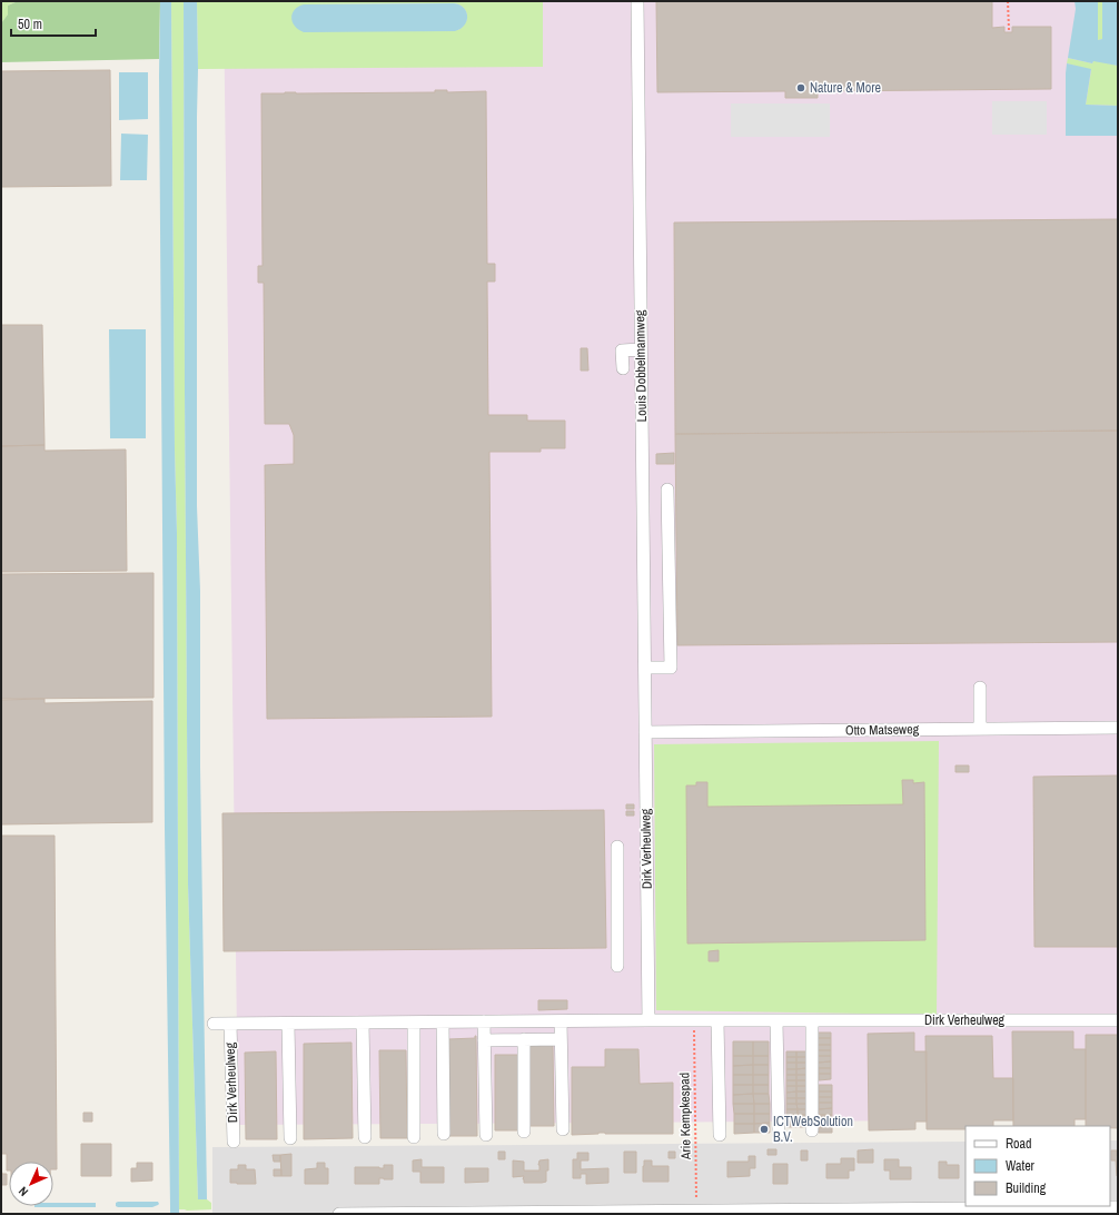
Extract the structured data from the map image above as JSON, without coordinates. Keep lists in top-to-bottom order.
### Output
{
  "streets": {
    "street": ["Louis Dobbelmannweg", "Otto Matseweg", "Dirk Verheulweg"],
    "path": ["Arie Kempkespad"]
  },
  "crossings": [
    ["Louis Dobbelmannweg", "Otto Matseweg"],
    ["Louis Dobbelmannweg", "Dirk Verheulweg"],
    ["Otto Matseweg", "Dirk Verheulweg"],
    ["Dirk Verheulweg", "Arie Kempkespad"]
  ],
  "places": ["Nature & More", "ICTWebSolution B.V."],
  "legend": ["Road", "Water", "Building"],
  "scale_bar": "50 m",
  "north": "bottom left"
}
